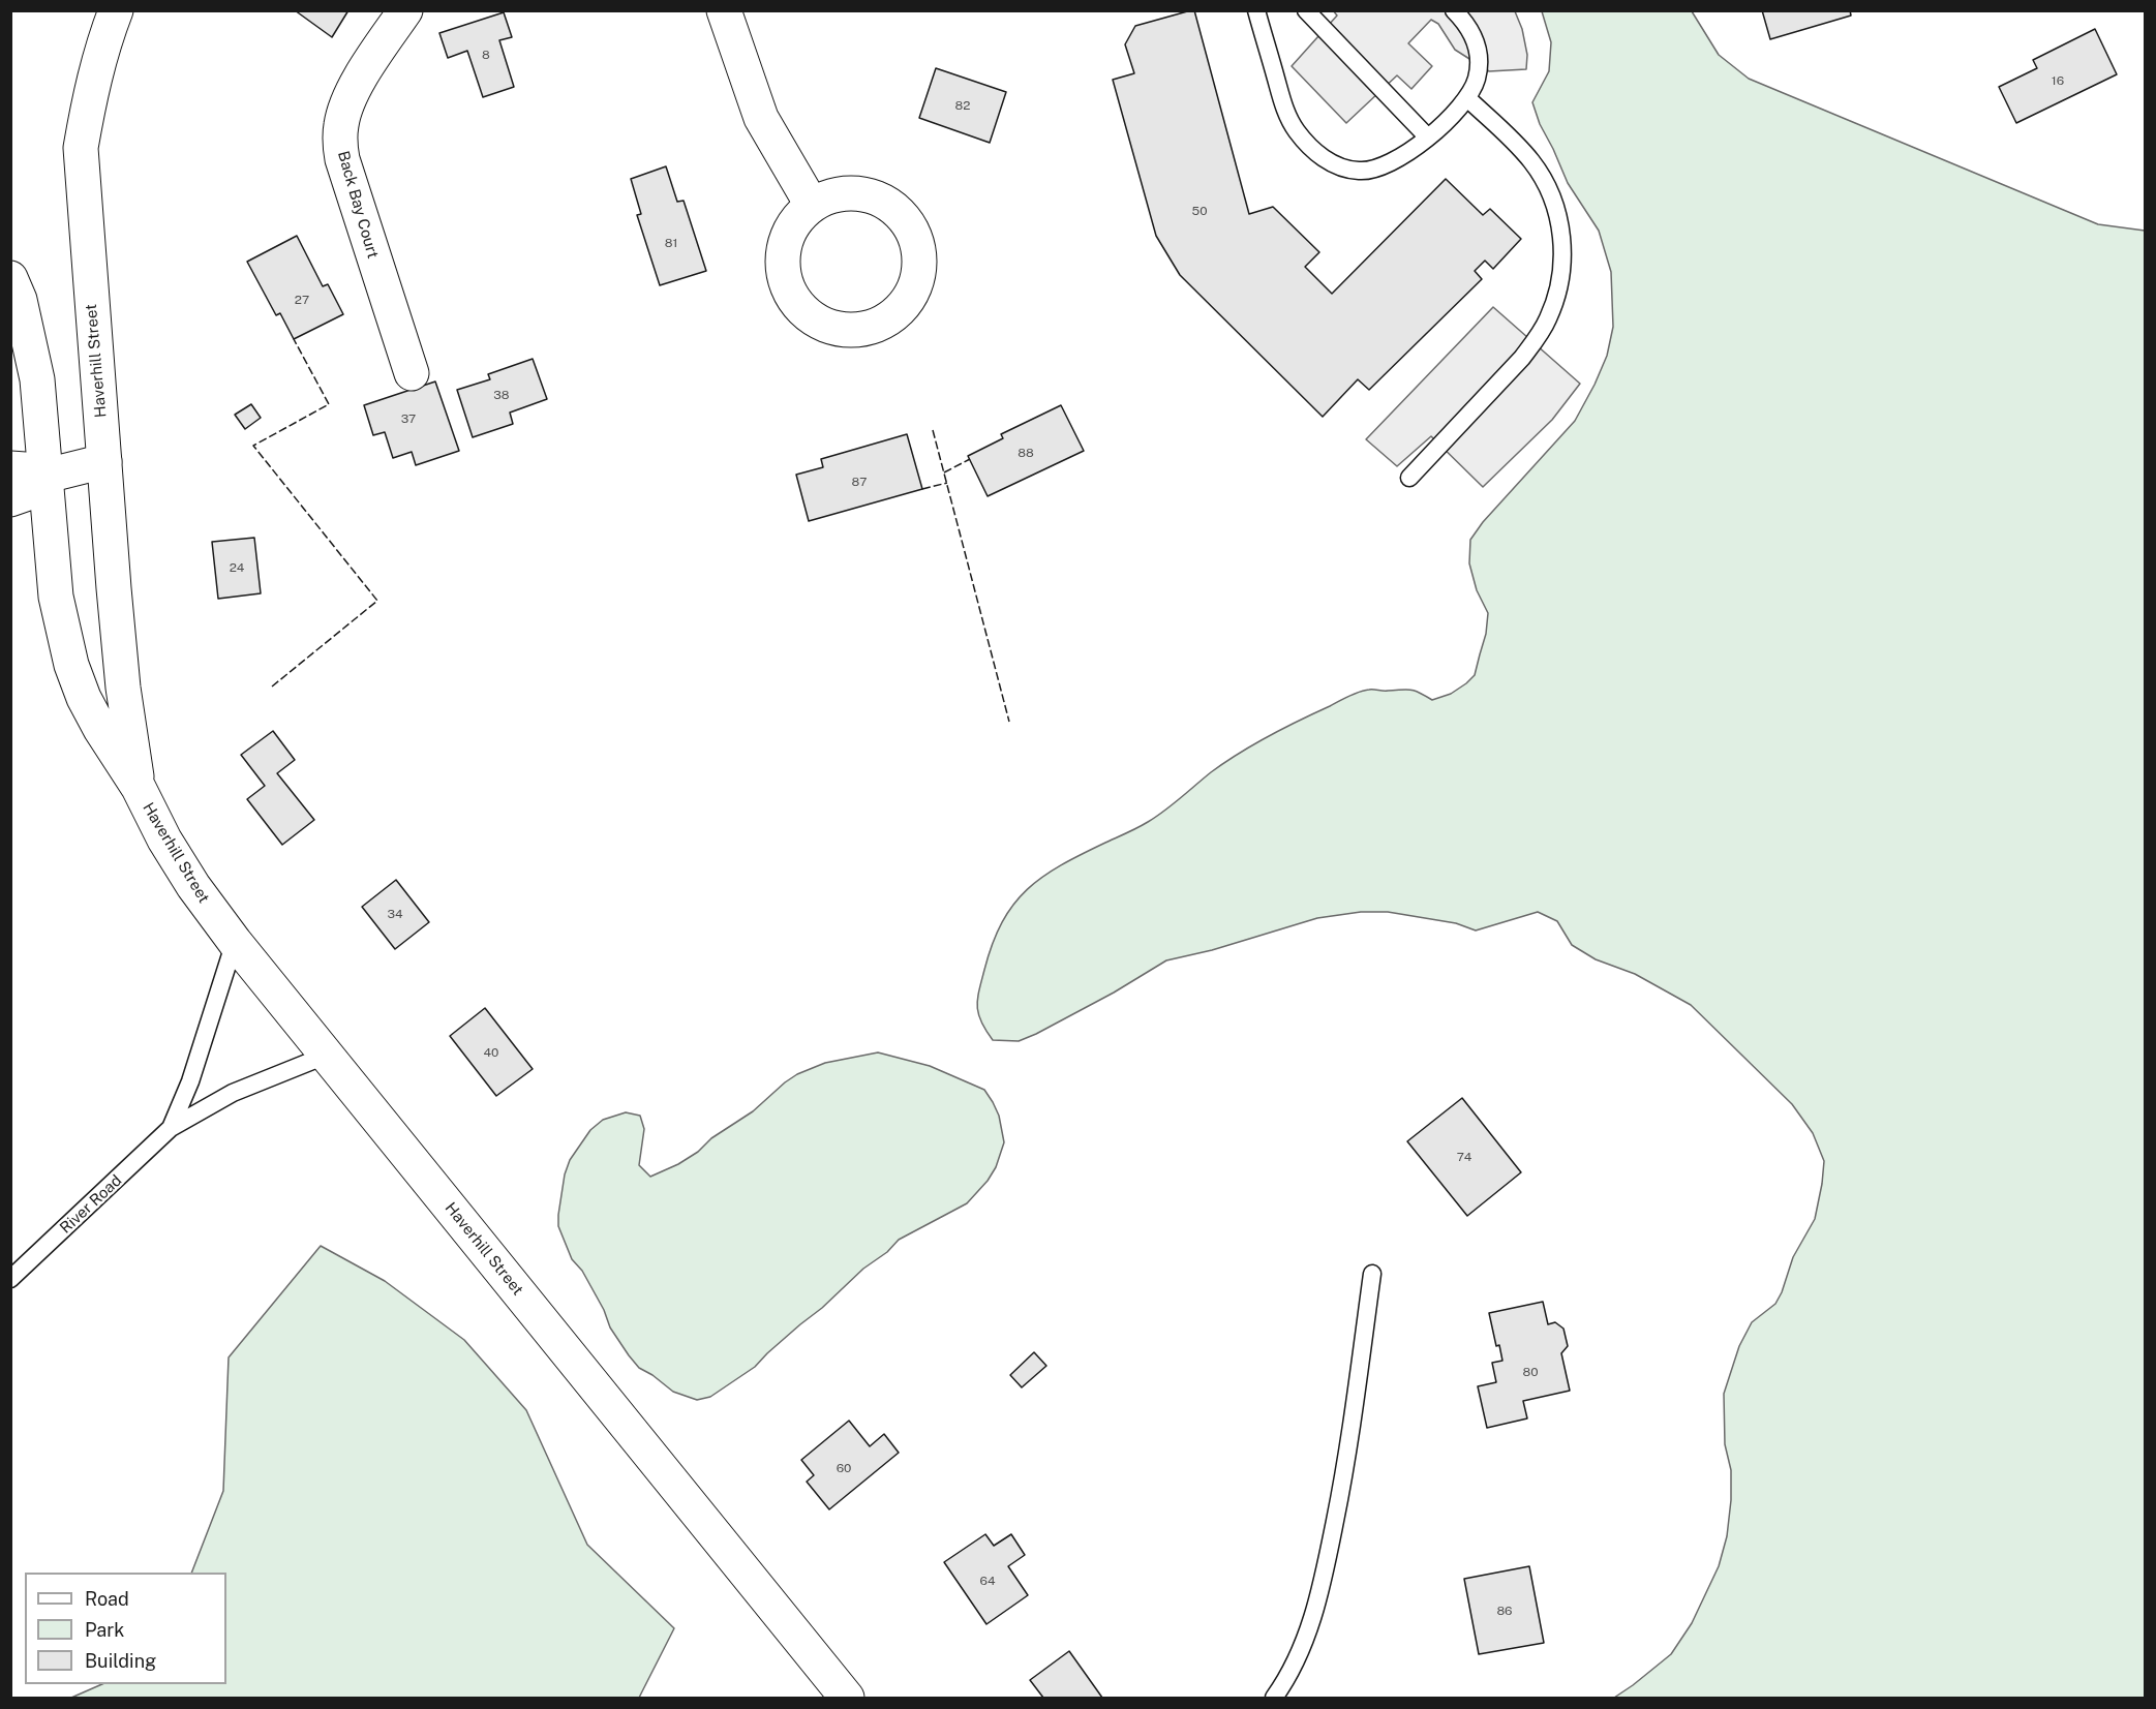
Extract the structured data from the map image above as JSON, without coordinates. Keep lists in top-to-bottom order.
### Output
{
  "streets": {
    "street": ["Back Bay Court", "Haverhill Street"],
    "lane": ["River Road"]
  },
  "crossings": [
    ["Haverhill Street", "River Road"]
  ],
  "house_numbers": [
    "8",
    "16",
    "82",
    "50",
    "81",
    "27",
    "38",
    "37",
    "88",
    "87",
    "24",
    "34",
    "40",
    "74",
    "80",
    "60",
    "64",
    "86"
  ],
  "legend": ["Road", "Park", "Building"]
}
